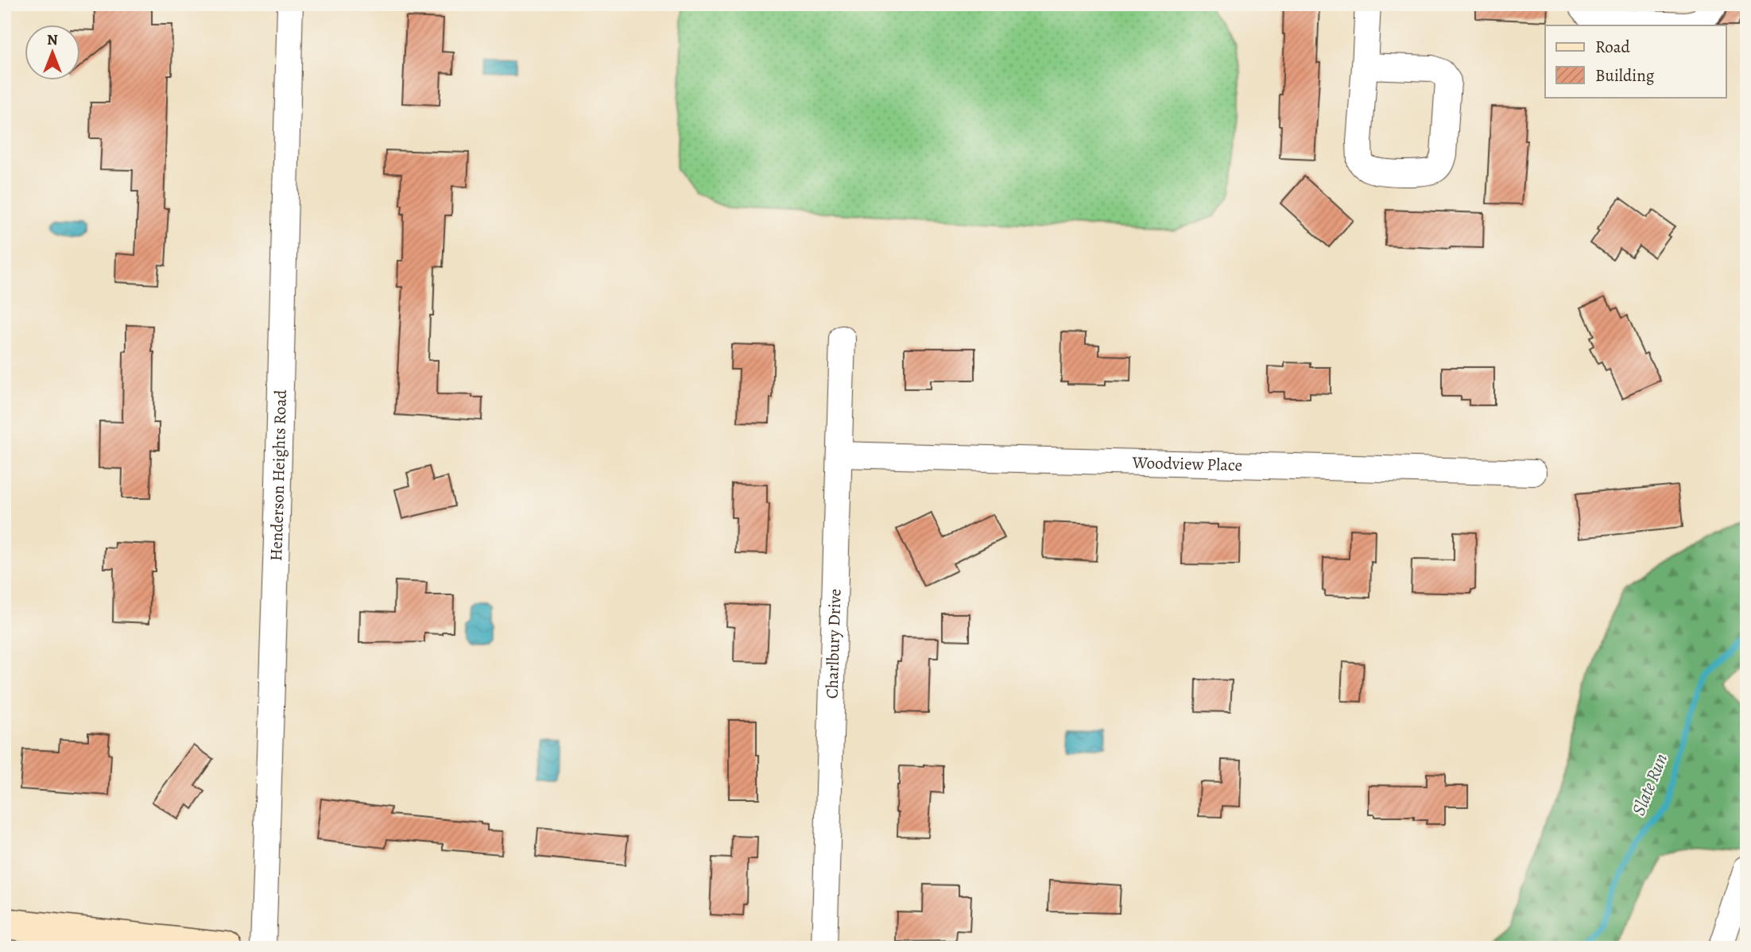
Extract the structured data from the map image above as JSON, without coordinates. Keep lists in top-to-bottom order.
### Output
{
  "streets": {
    "street": ["Woodview Place", "Henderson Heights Road", "Charlbury Drive"]
  },
  "crossings": [
    ["Woodview Place", "Charlbury Drive"]
  ],
  "water": ["Slate Run"],
  "legend": ["Road", "Building"],
  "north": "top"
}
